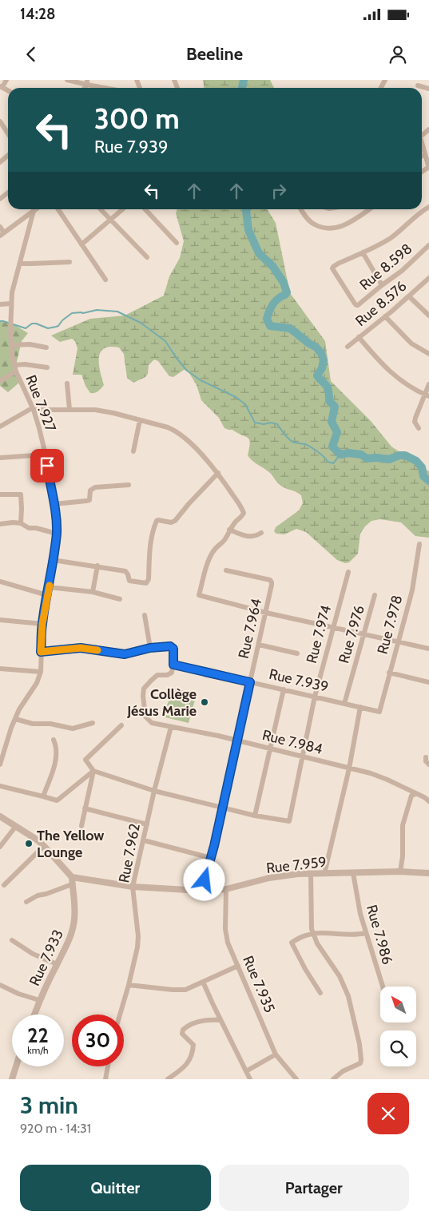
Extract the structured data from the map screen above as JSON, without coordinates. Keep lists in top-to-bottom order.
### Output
{
  "streets": {
    "street": [
      "Rue 8.598",
      "Rue 8.576",
      "Rue 7.927",
      "Rue 7.978",
      "Rue 7.964",
      "Rue 7.974",
      "Rue 7.976",
      "Rue 7.939",
      "Rue 7.984",
      "Rue 7.962",
      "Rue 7.959",
      "Rue 7.986",
      "Rue 7.933",
      "Rue 7.935"
    ]
  },
  "crossings": [
    ["Rue 7.978", "Rue 7.939"],
    ["Rue 7.964", "Rue 7.939"],
    ["Rue 7.964", "Rue 7.984"],
    ["Rue 7.964", "Rue 7.959"],
    ["Rue 7.974", "Rue 7.939"],
    ["Rue 7.974", "Rue 7.984"],
    ["Rue 7.976", "Rue 7.939"],
    ["Rue 7.939", "Rue 7.984"],
    ["Rue 7.984", "Rue 7.962"],
    ["Rue 7.962", "Rue 7.959"],
    ["Rue 7.959", "Rue 7.986"],
    ["Rue 7.959", "Rue 7.933"],
    ["Rue 7.959", "Rue 7.935"]
  ],
  "places": ["Collège Jésus Marie", "The Yellow Lounge"],
  "north": "top left",
  "page": {
    "status": "14:28",
    "header": "Beeline",
    "turn": ["300 m", "Rue 7.939"],
    "speed": "22 km/h",
    "limit": "30",
    "heading": ["3 min", "920 m · 14:31"],
    "buttons": ["Quitter", "Partager"]
  }
}
